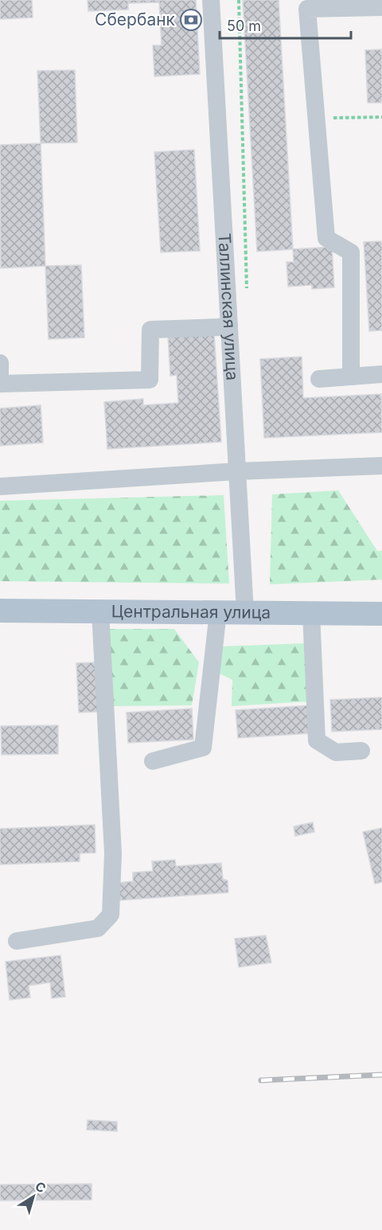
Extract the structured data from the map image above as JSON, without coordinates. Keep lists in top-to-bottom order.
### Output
{
  "streets": {
    "main road": ["Центральная улица"],
    "street": ["Таллинская улица"]
  },
  "crossings": [
    ["Таллинская улица", "Центральная улица"]
  ],
  "places": {
    "bank": ["Сбербанк"]
  },
  "scale_bar": "50 m",
  "north": "top right"
}
